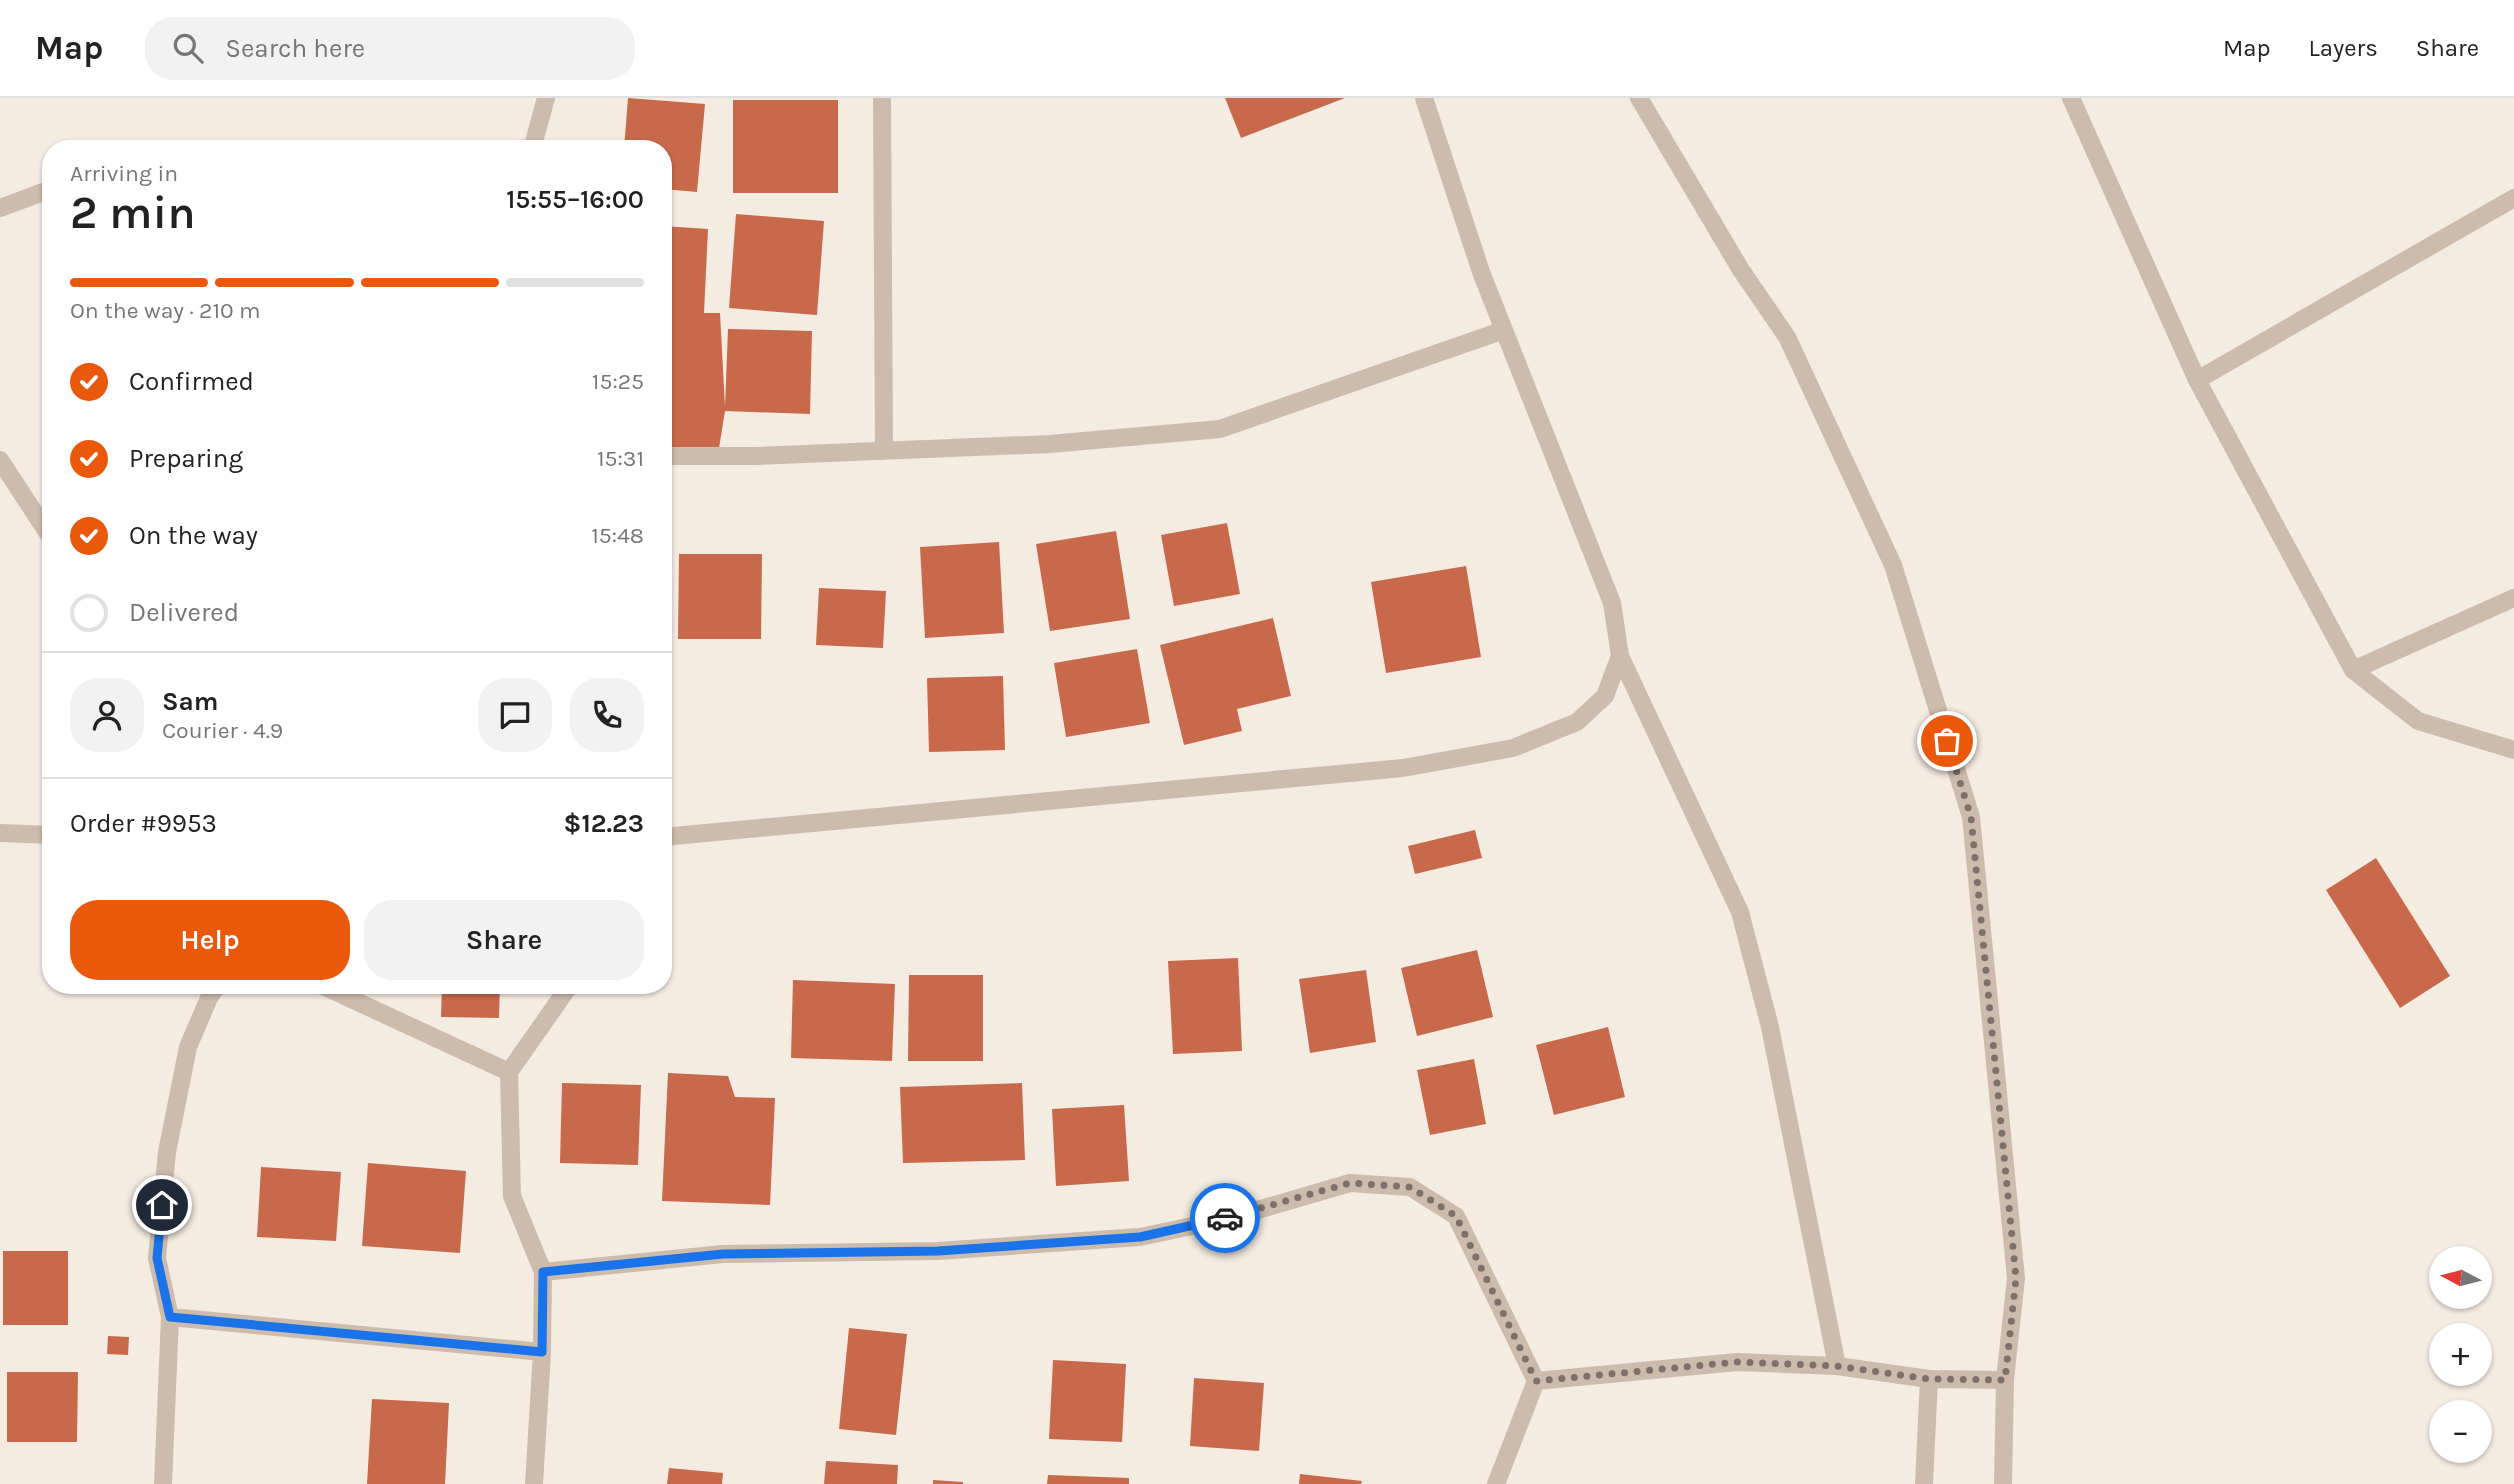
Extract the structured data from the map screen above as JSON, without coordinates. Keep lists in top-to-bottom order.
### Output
{
  "north": "left",
  "page": {
    "header": "Map",
    "search": "Search here",
    "nav": ["Map", "Layers", "Share"],
    "heading": ["2 min", "Arriving in", "15:55–16:00"],
    "panel": [
      "Sam",
      "Courier · 4.9",
      "Order #9953",
      "$12.23"
    ],
    "bar": "On the way · 210 m",
    "list": [
      ["Confirmed", "15:25"],
      ["Preparing", "15:31"],
      ["On the way", "15:48"],
      "Delivered"
    ],
    "buttons": ["Help", "Share"],
    "map_buttons": ["+", "−"]
  }
}
